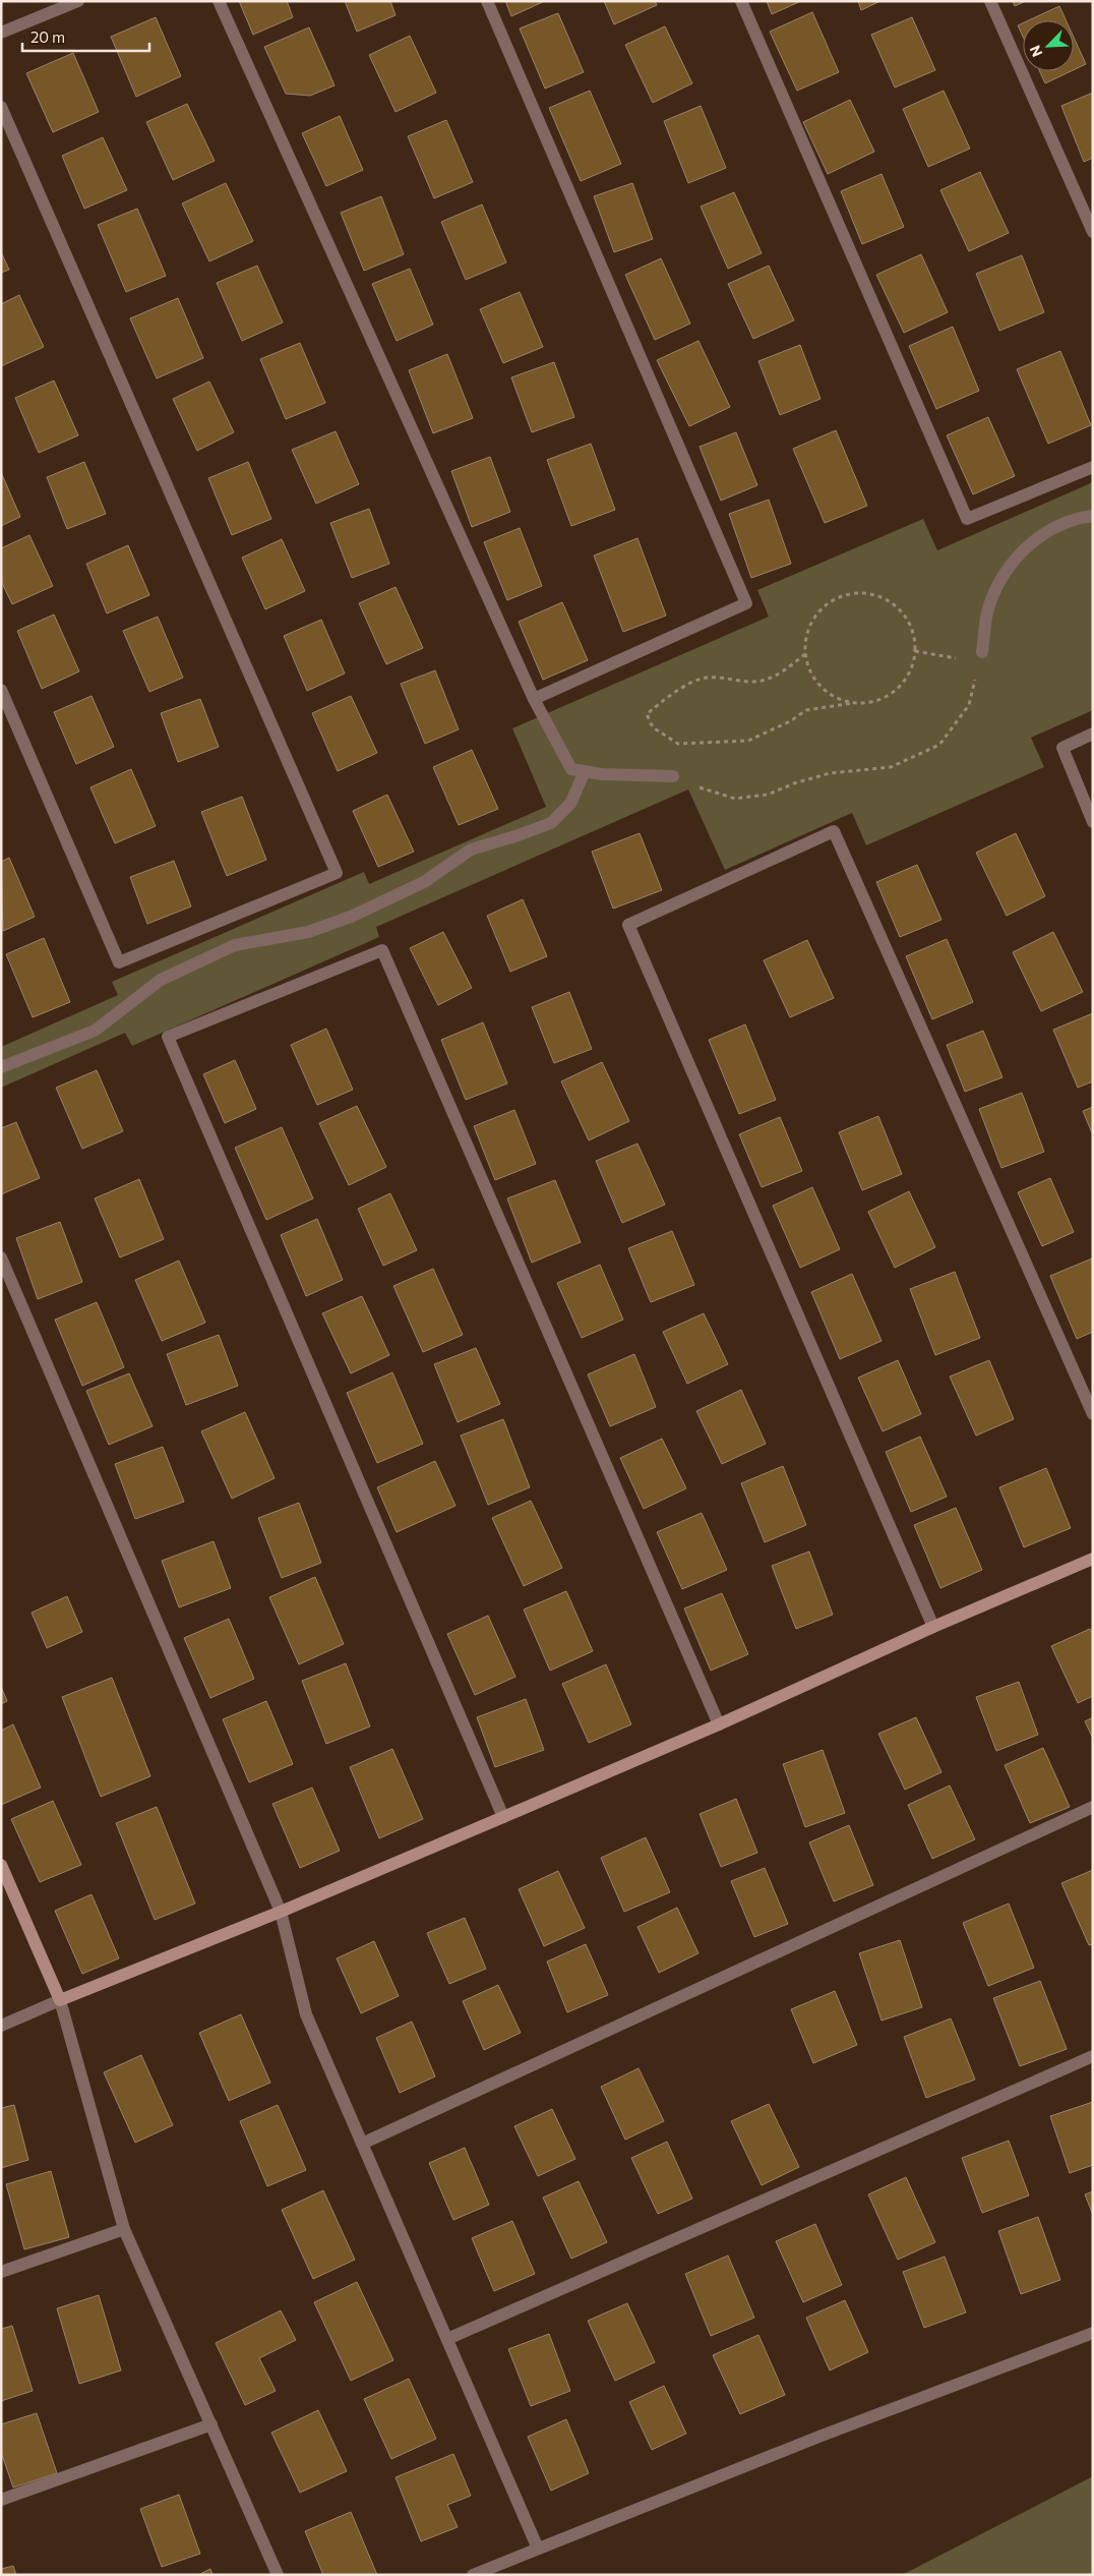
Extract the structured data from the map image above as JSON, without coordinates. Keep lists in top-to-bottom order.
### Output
{
  "scale_bar": "20 m",
  "north": "bottom left"
}
